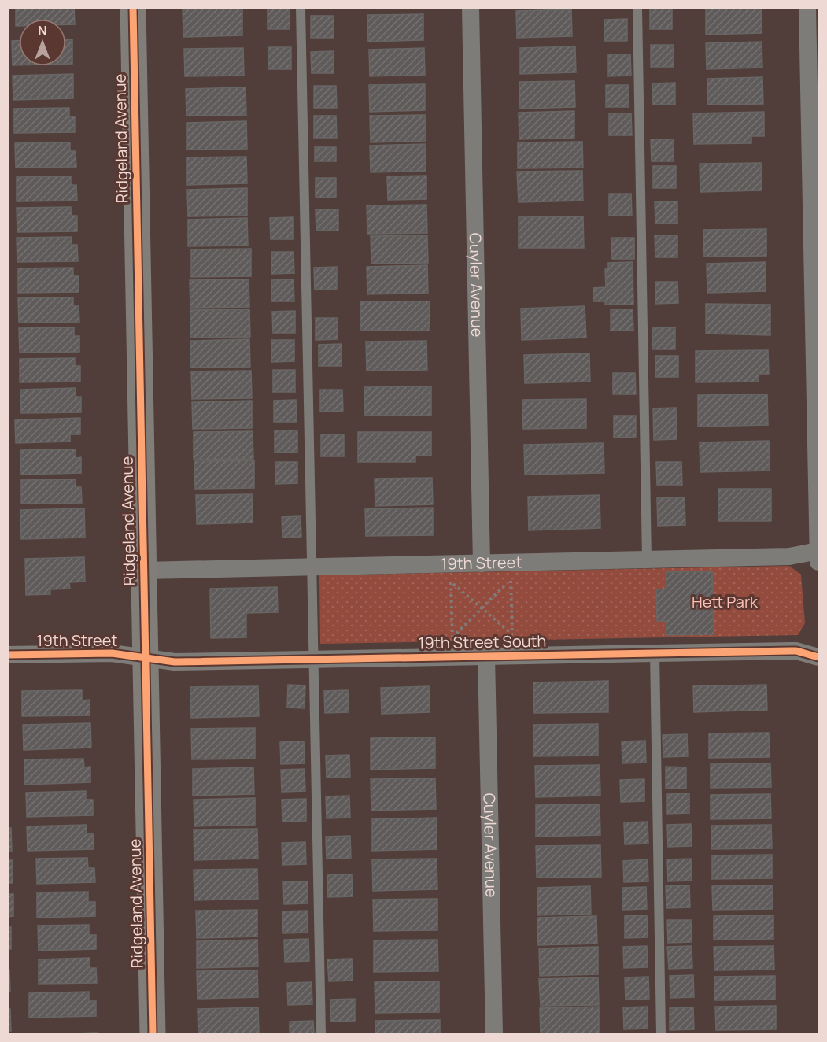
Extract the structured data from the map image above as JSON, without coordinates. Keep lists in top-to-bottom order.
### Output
{
  "streets": {
    "street": [
      "Ridgeland Avenue",
      "Cuyler Avenue",
      "19th Street",
      "19th Street South"
    ]
  },
  "crossings": [
    ["Ridgeland Avenue", "19th Street"],
    ["Ridgeland Avenue", "19th Street South"],
    ["Cuyler Avenue", "19th Street"],
    ["Cuyler Avenue", "19th Street South"],
    ["19th Street", "19th Street South"]
  ],
  "parks": ["Hett Park"],
  "north": "top"
}
